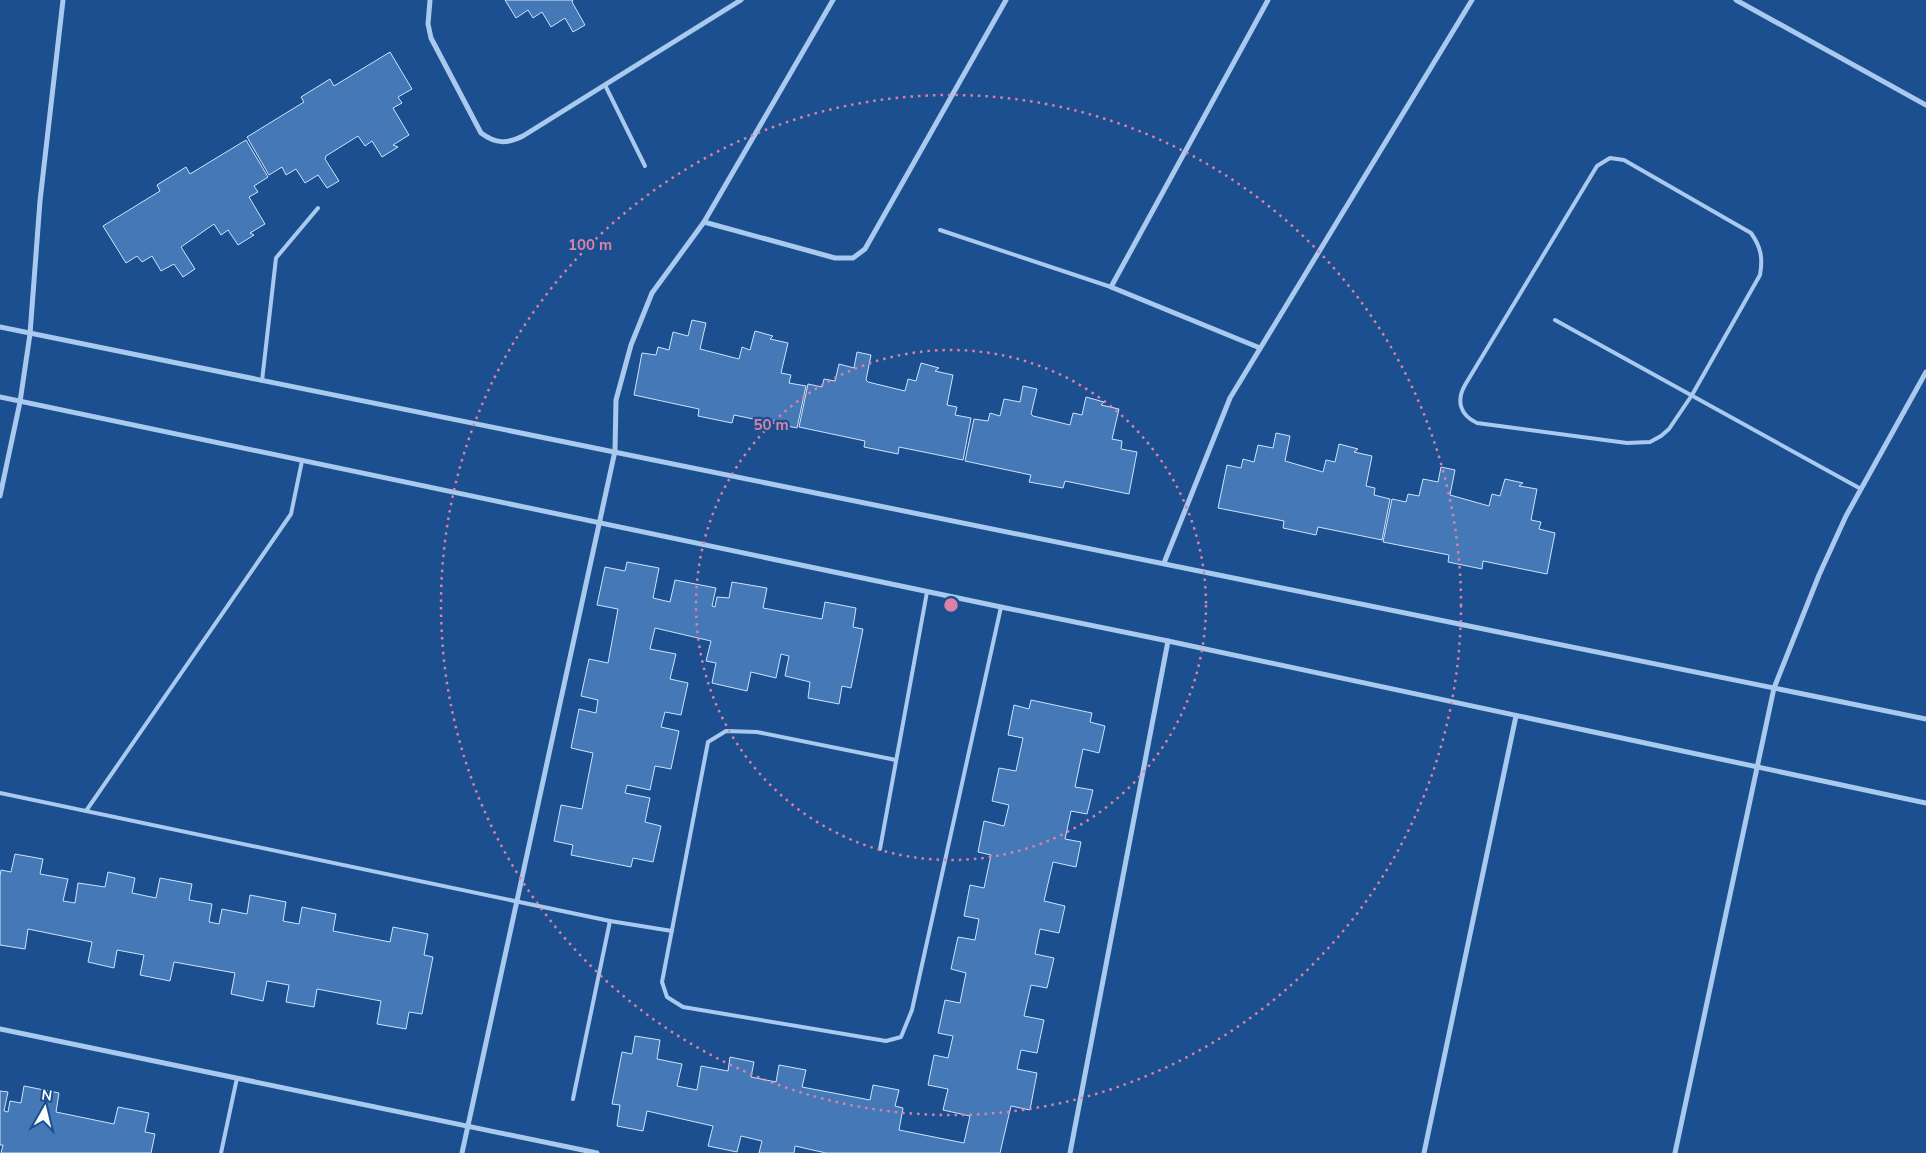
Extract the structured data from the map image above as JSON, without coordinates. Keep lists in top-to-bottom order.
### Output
{
  "north": "top",
  "rings": ["100 m", "50 m"]
}
